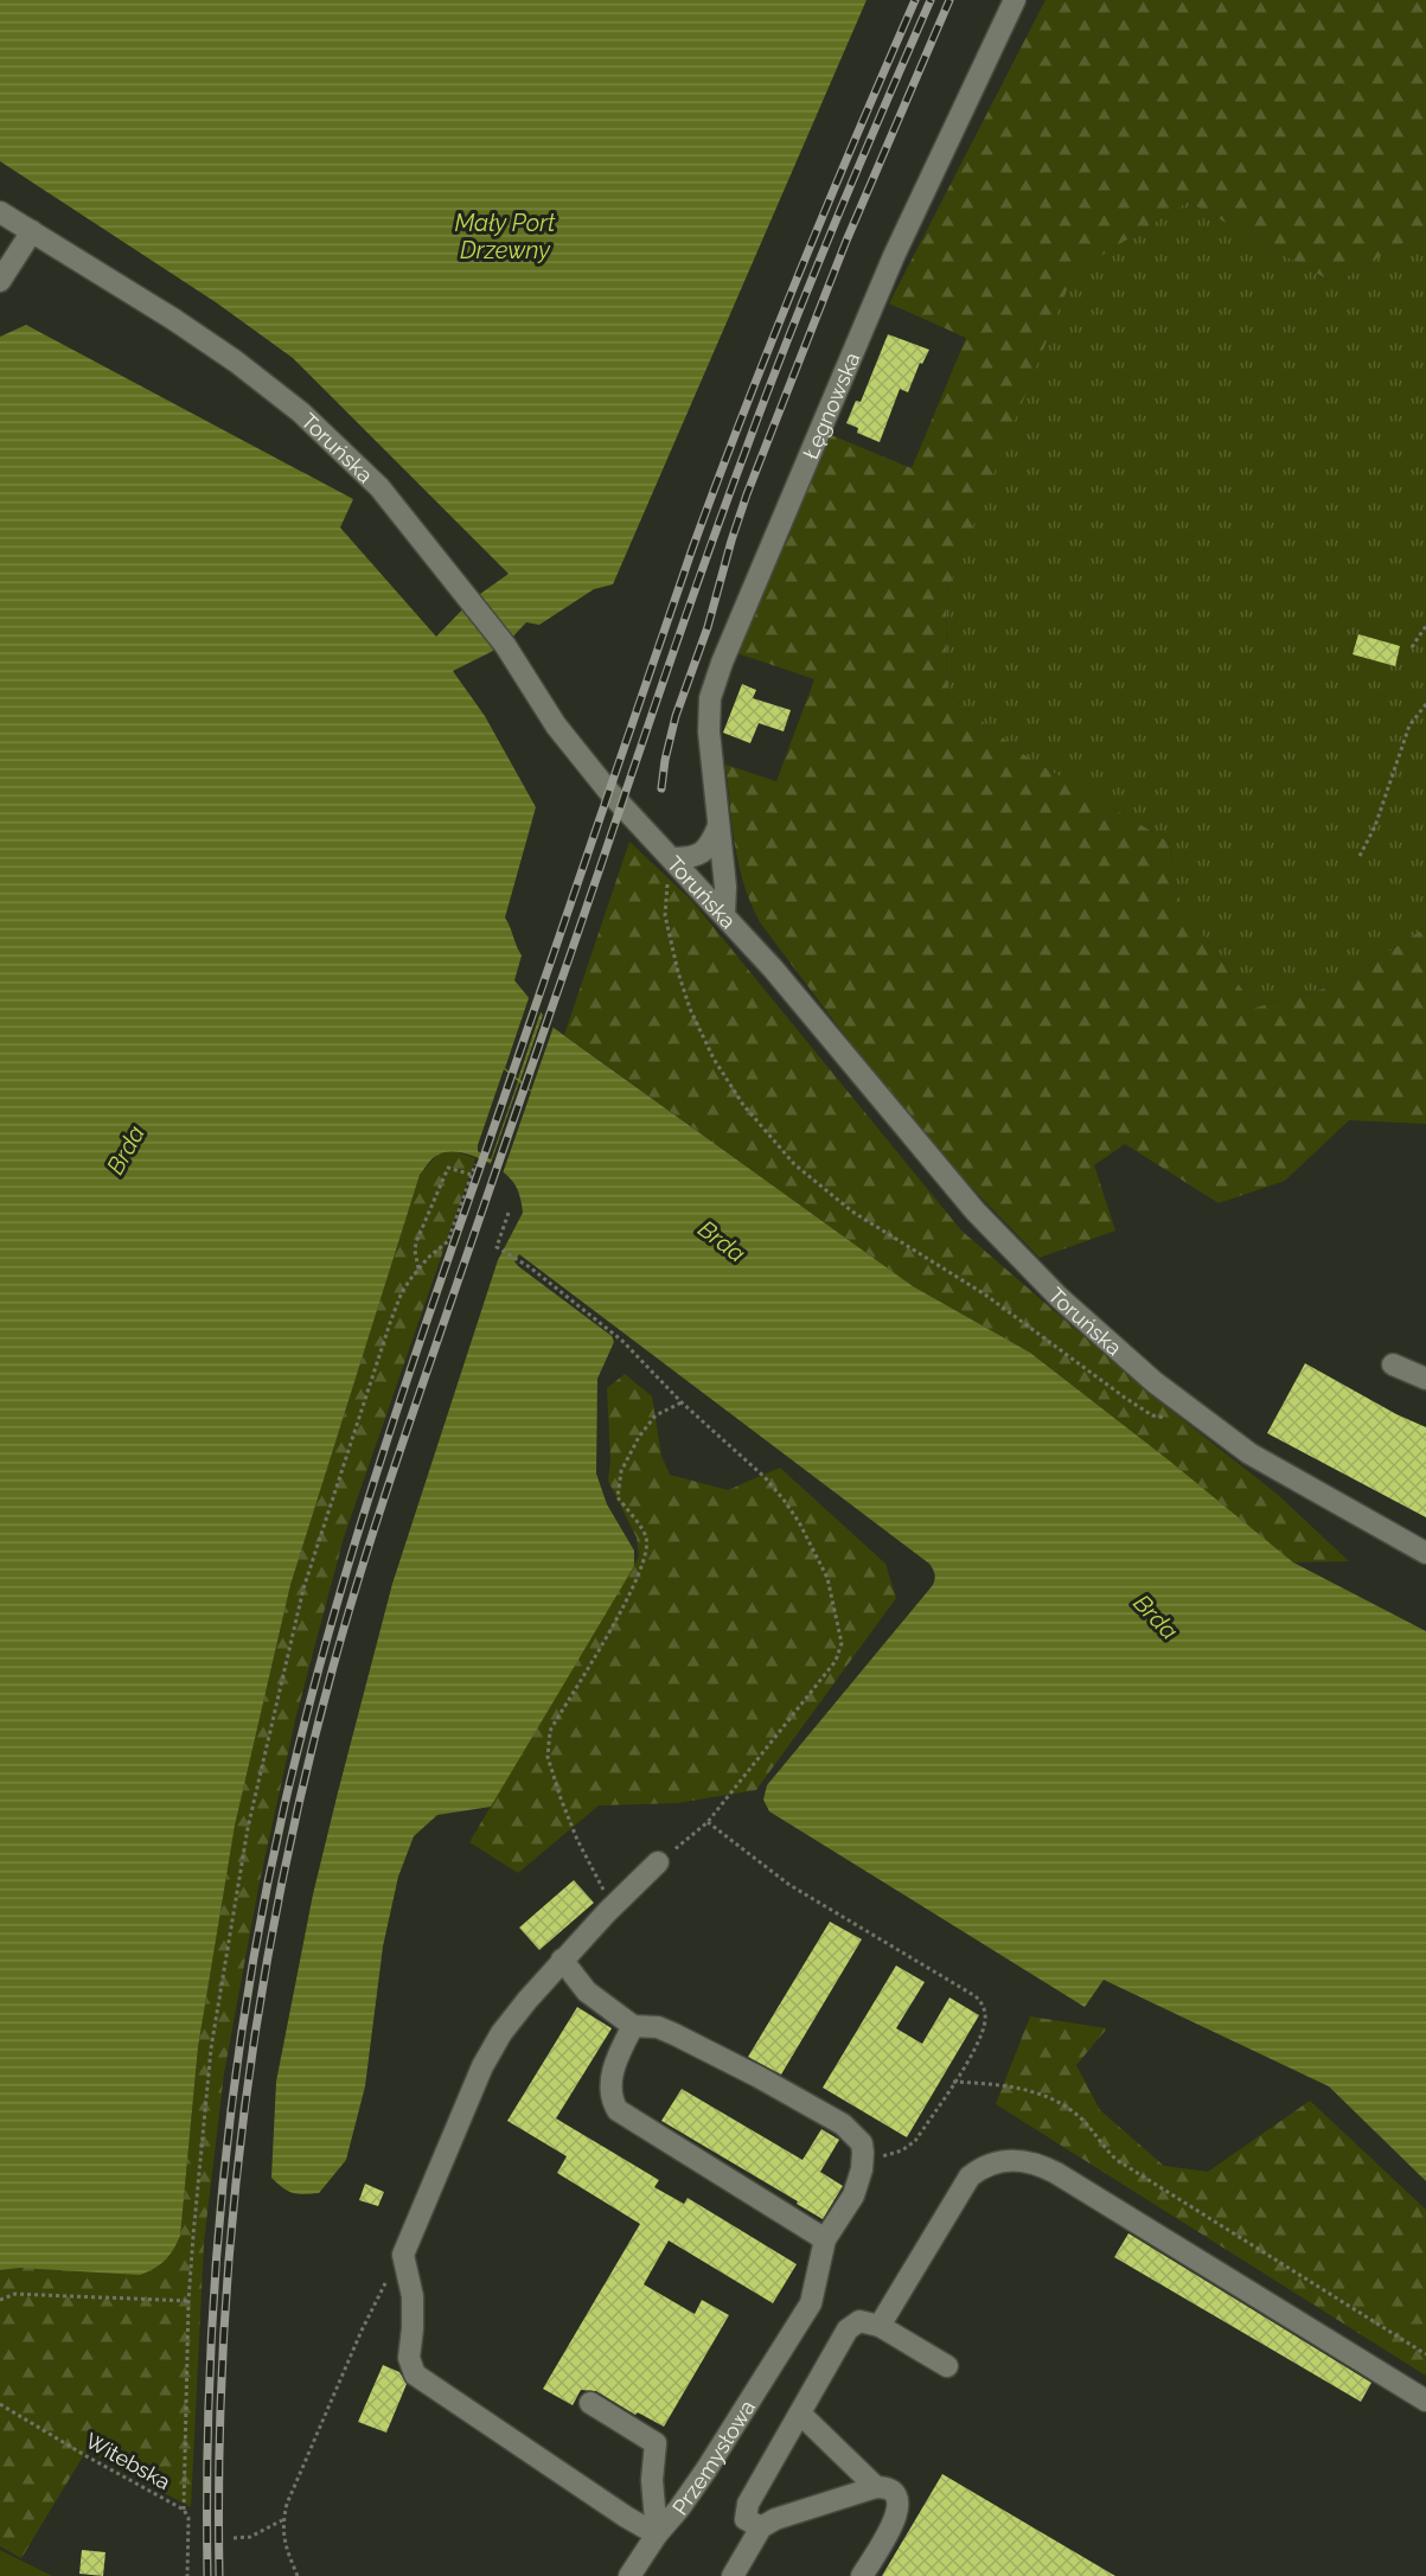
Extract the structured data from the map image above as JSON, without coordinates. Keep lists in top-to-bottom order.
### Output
{
  "streets": {
    "street": ["Łęgnowska", "Toruńska", "Przemysłowa"],
    "path": ["Witebska"]
  },
  "crossings": [
    ["Łęgnowska", "Toruńska"]
  ],
  "water": ["Mały Port Drzewny", "Brda"]
}
